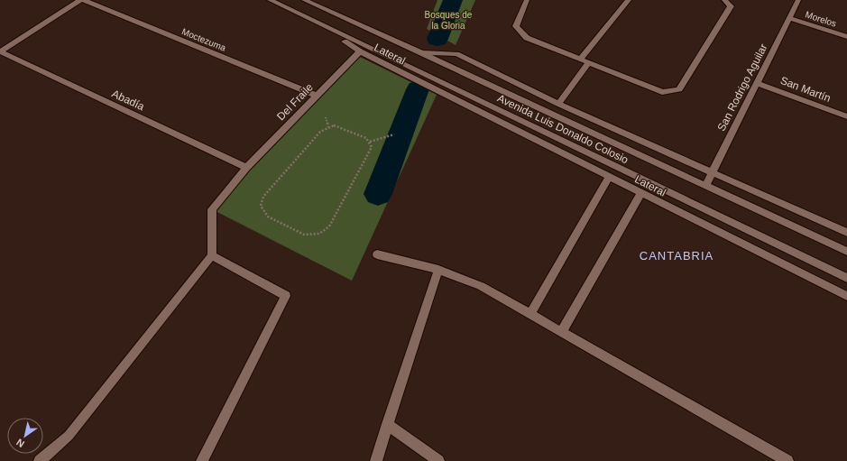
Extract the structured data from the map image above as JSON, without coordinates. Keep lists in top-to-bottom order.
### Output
{
  "streets": {
    "street": [
      "Morelos",
      "Moctezuma",
      "Lateral",
      "San Rodrigo Aguilar",
      "San Martín",
      "Abadía",
      "Del Fraile",
      "Avenida Luis Donaldo Colosio"
    ]
  },
  "crossings": [
    ["Morelos", "San Rodrigo Aguilar"],
    ["Moctezuma", "Del Fraile"],
    ["Lateral", "Del Fraile"],
    ["Lateral", "Avenida Luis Donaldo Colosio"],
    ["San Rodrigo Aguilar", "San Martín"],
    ["San Rodrigo Aguilar", "Avenida Luis Donaldo Colosio"],
    ["Abadía", "Del Fraile"]
  ],
  "districts": ["CANTABRIA"],
  "parks": ["Bosques de la Gloria"],
  "north": "bottom left"
}
